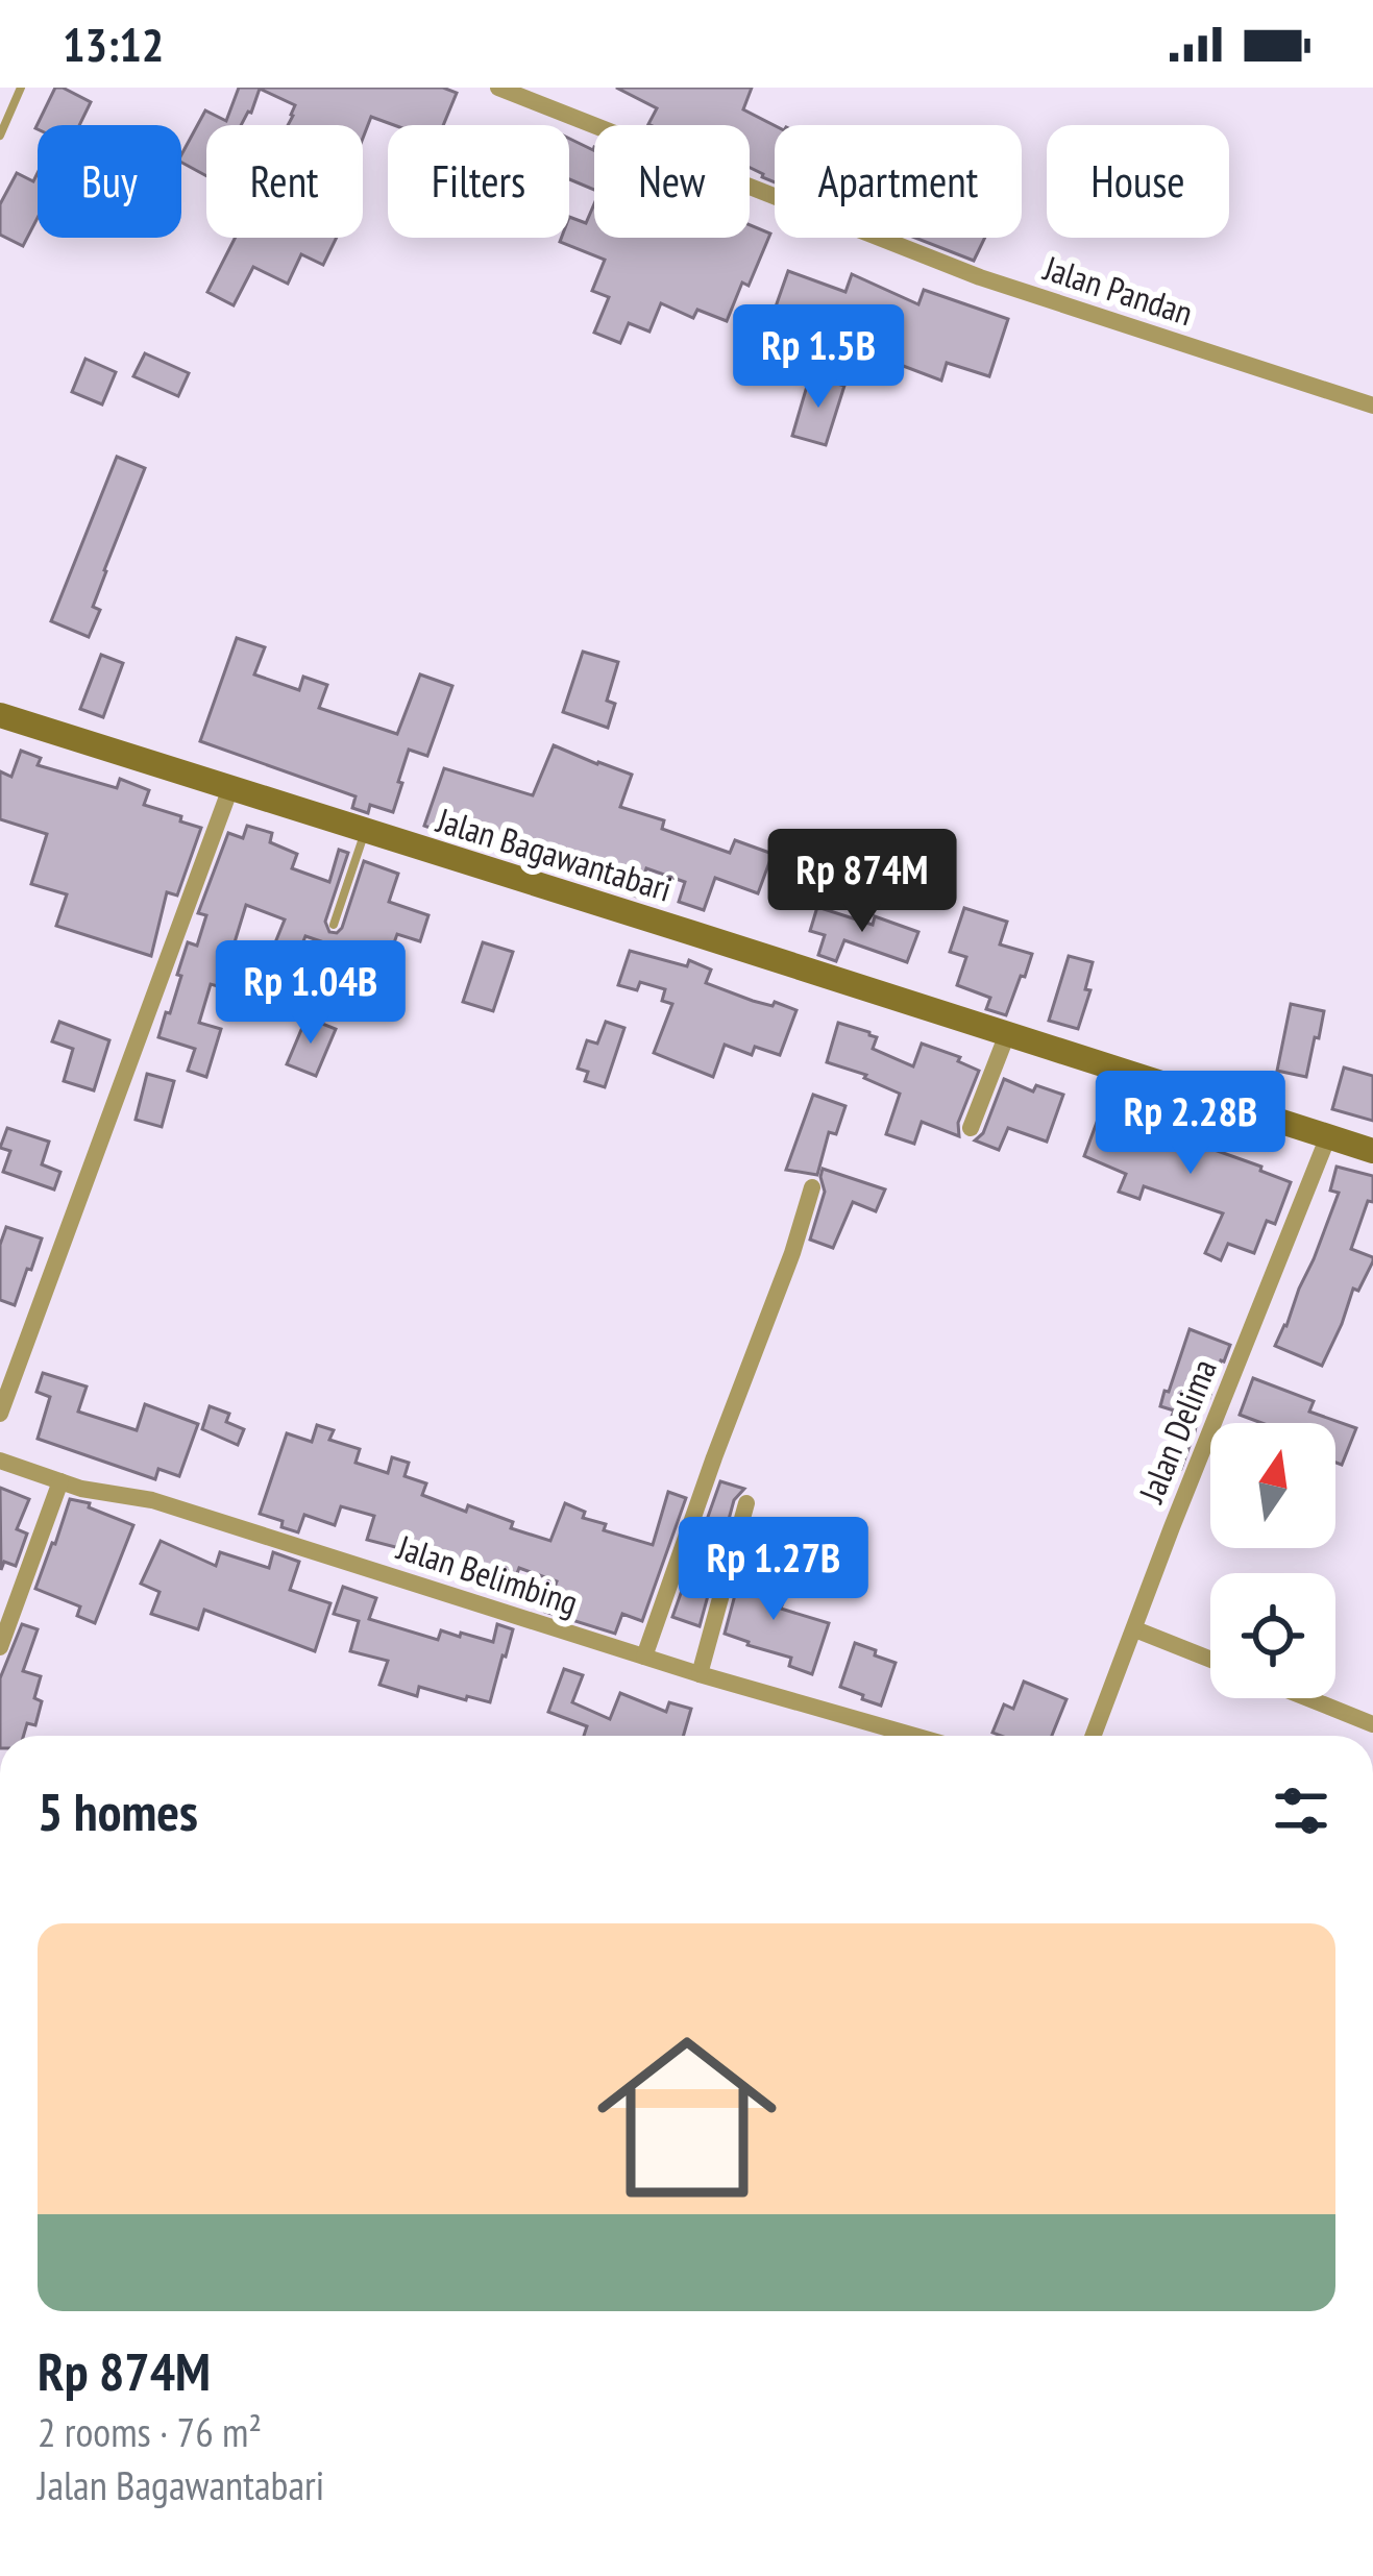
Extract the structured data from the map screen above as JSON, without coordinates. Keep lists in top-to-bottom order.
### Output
{
  "streets": {
    "street": [
      "Jalan Pandan",
      "Jalan Bagawantabari",
      "Jalan Delima",
      "Jalan Belimbing"
    ]
  },
  "crossings": [
    ["Jalan Bagawantabari", "Jalan Delima"]
  ],
  "north": "top",
  "page": {
    "status": "13:12",
    "chip": [
      "Buy",
      "Rent",
      "Filters",
      "New",
      "Apartment",
      "House"
    ],
    "price": [
      "Rp 1.5B",
      "Rp 874M",
      "Rp 1.04B",
      "Rp 2.28B",
      "Rp 1.27B"
    ],
    "heading": "5 homes",
    "list": [
      {
        "name": "Rp 874M",
        "note": "2 rooms · 76 m² · Jalan Bagawantabari"
      }
    ]
  }
}
